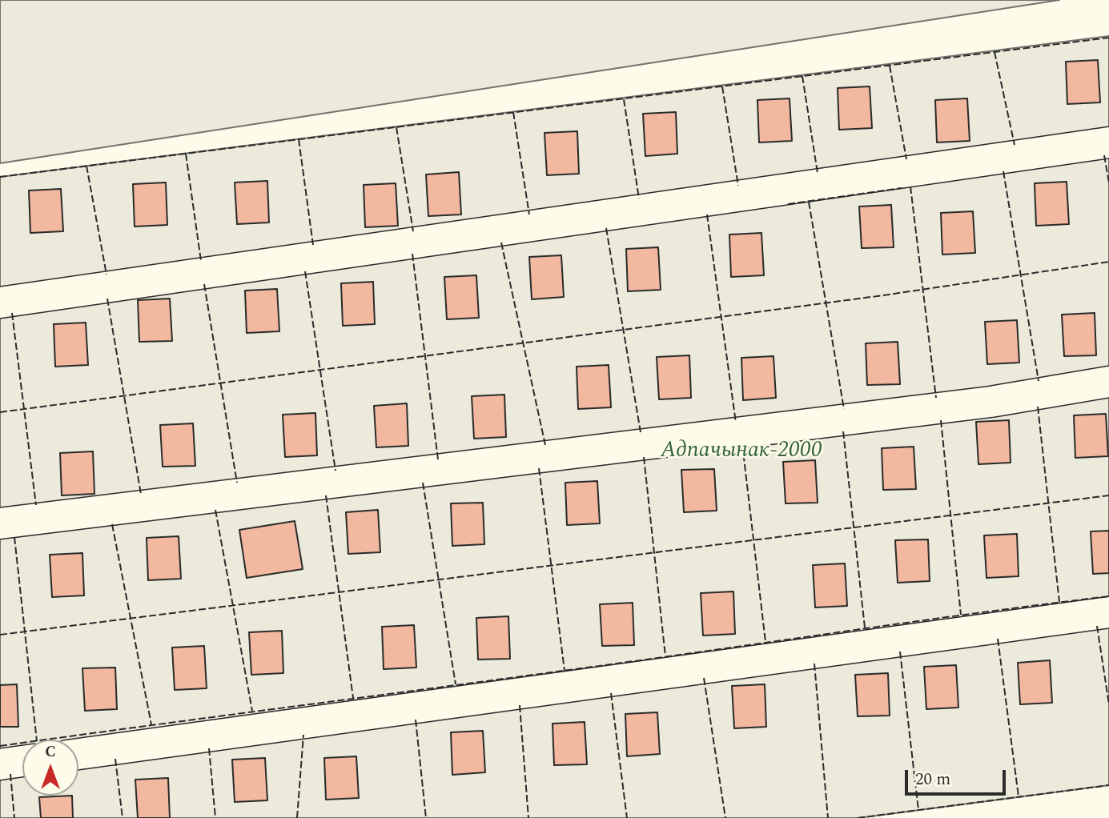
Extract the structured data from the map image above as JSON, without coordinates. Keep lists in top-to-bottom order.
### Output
{
  "parks": ["Адпачынак-2000"],
  "scale_bar": "20 m",
  "north": "top"
}
